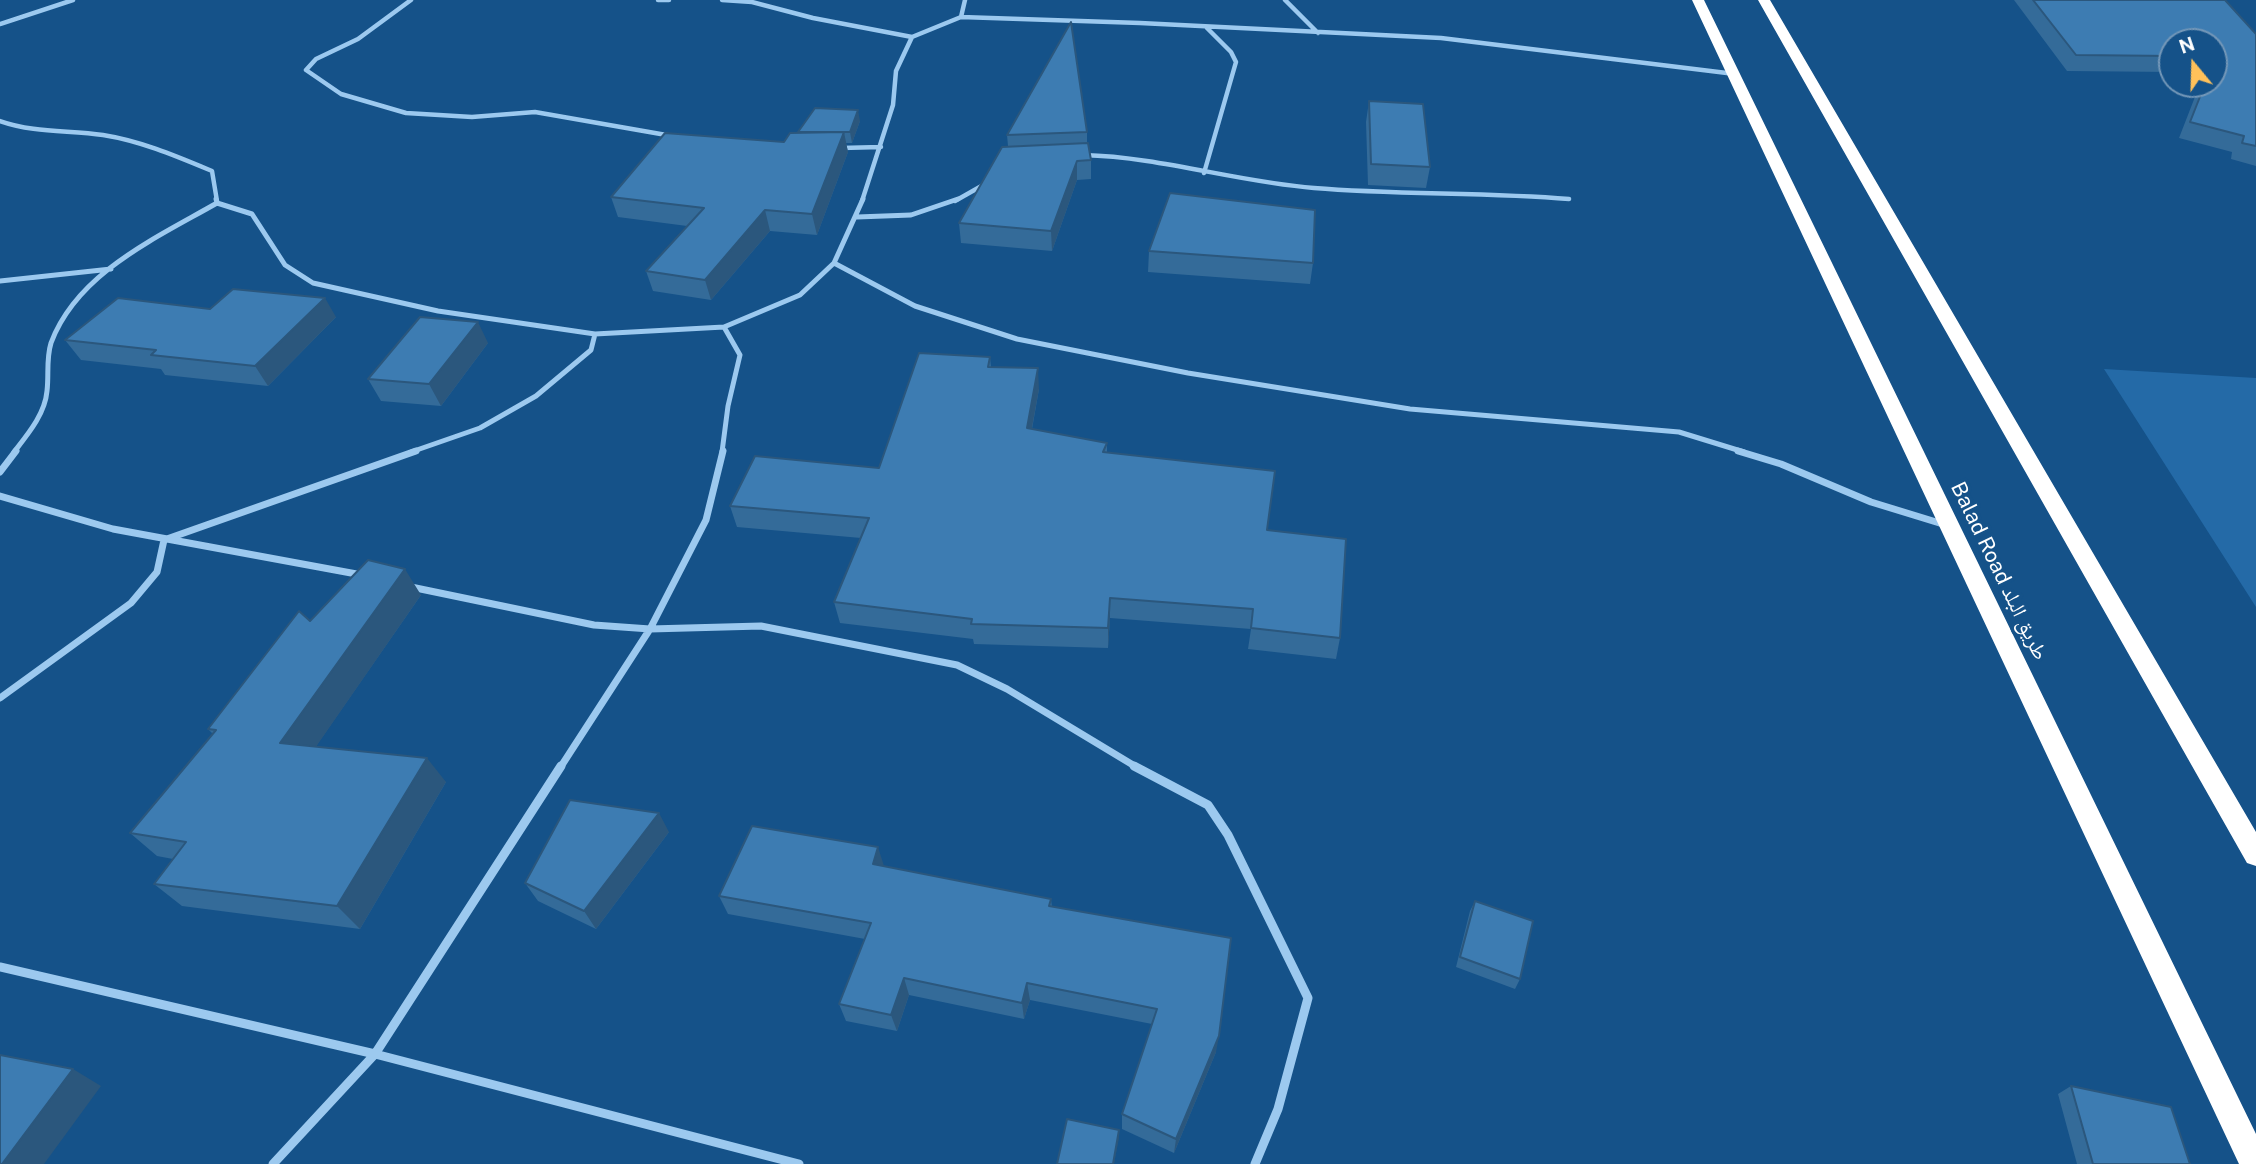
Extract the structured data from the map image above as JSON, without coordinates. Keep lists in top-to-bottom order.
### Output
{
  "streets": {
    "highway": ["Balad Road طريق البلد"]
  },
  "north": "top"
}
